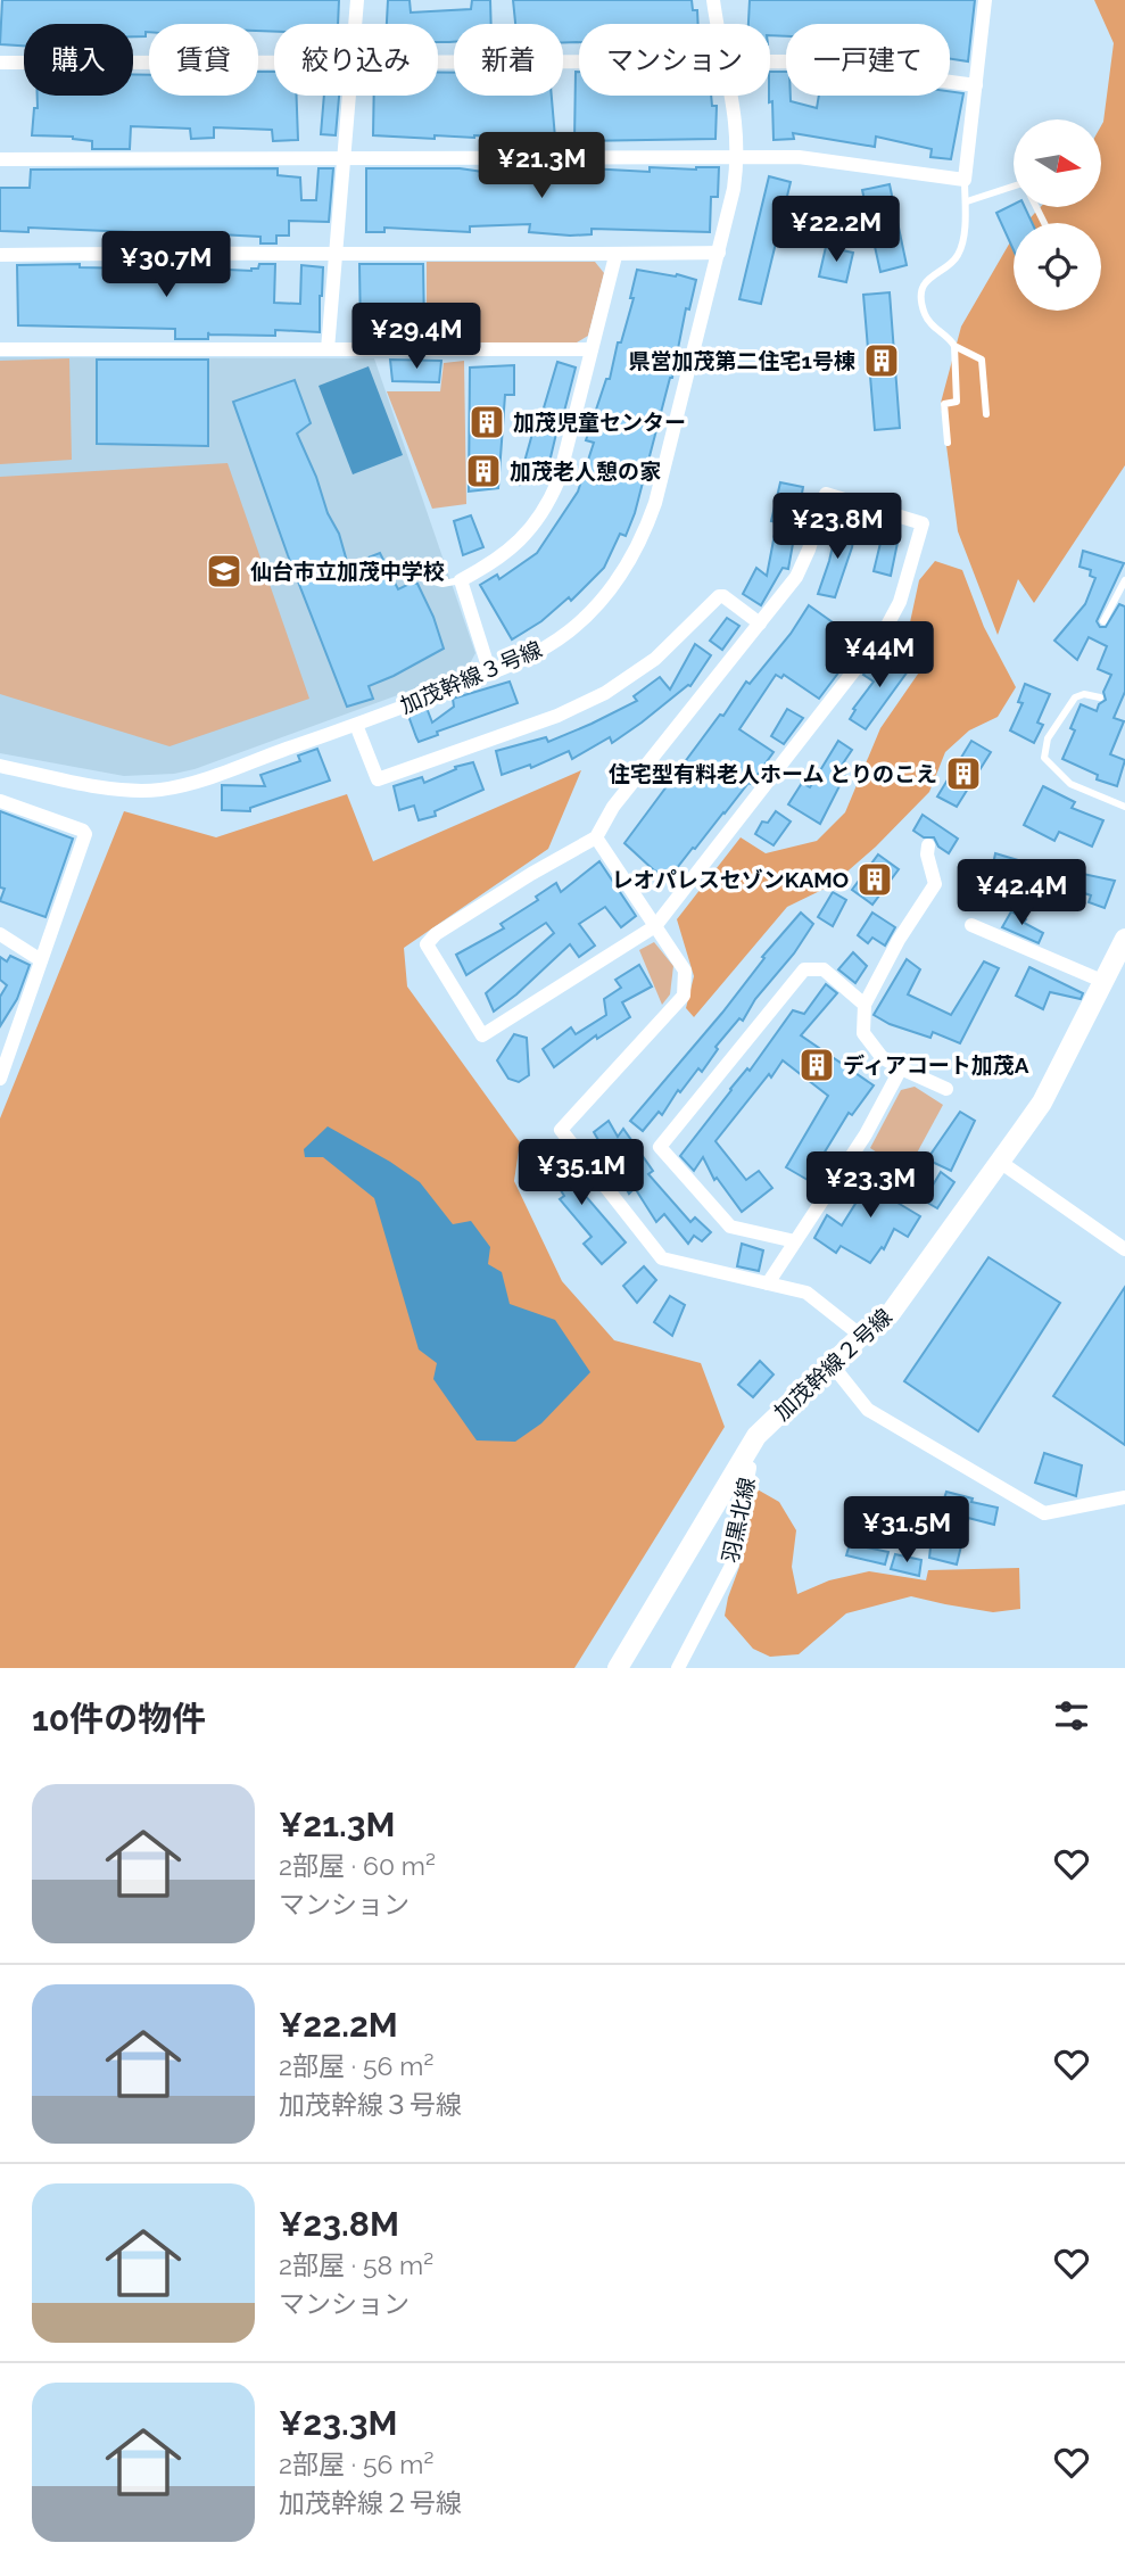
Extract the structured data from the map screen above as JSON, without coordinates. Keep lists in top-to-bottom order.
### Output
{
  "streets": {
    "street": ["加茂幹線３号線", "加茂幹線２号線", "羽黒北線"]
  },
  "crossings": [
    ["加茂幹線２号線", "羽黒北線"]
  ],
  "places": {
    "building": [
      "県営加茂第二住宅1号棟",
      "加茂児童センター",
      "加茂老人憩の家",
      "住宅型有料老人ホーム とりのこえ",
      "レオパレスセゾンKAMO",
      "ディアコート加茂A"
    ],
    "school or university": ["仙台市立加茂中学校"]
  },
  "north": "right",
  "page": {
    "chip": [
      "購入",
      "賃貸",
      "絞り込み",
      "新着",
      "マンション",
      "一戸建て"
    ],
    "price": [
      "¥21.3M",
      "¥22.2M",
      "¥30.7M",
      "¥29.4M",
      "¥23.8M",
      "¥44M",
      "¥42.4M",
      "¥35.1M",
      "¥23.3M",
      "¥31.5M"
    ],
    "heading": "10件の物件",
    "list": [
      {
        "name": "¥21.3M",
        "note": "2部屋 · 60 m² · マンション"
      },
      {
        "name": "¥22.2M",
        "note": "2部屋 · 56 m² · 加茂幹線３号線"
      },
      {
        "name": "¥23.8M",
        "note": "2部屋 · 58 m² · マンション"
      },
      {
        "name": "¥23.3M",
        "note": "2部屋 · 56 m² · 加茂幹線２号線"
      }
    ]
  }
}
